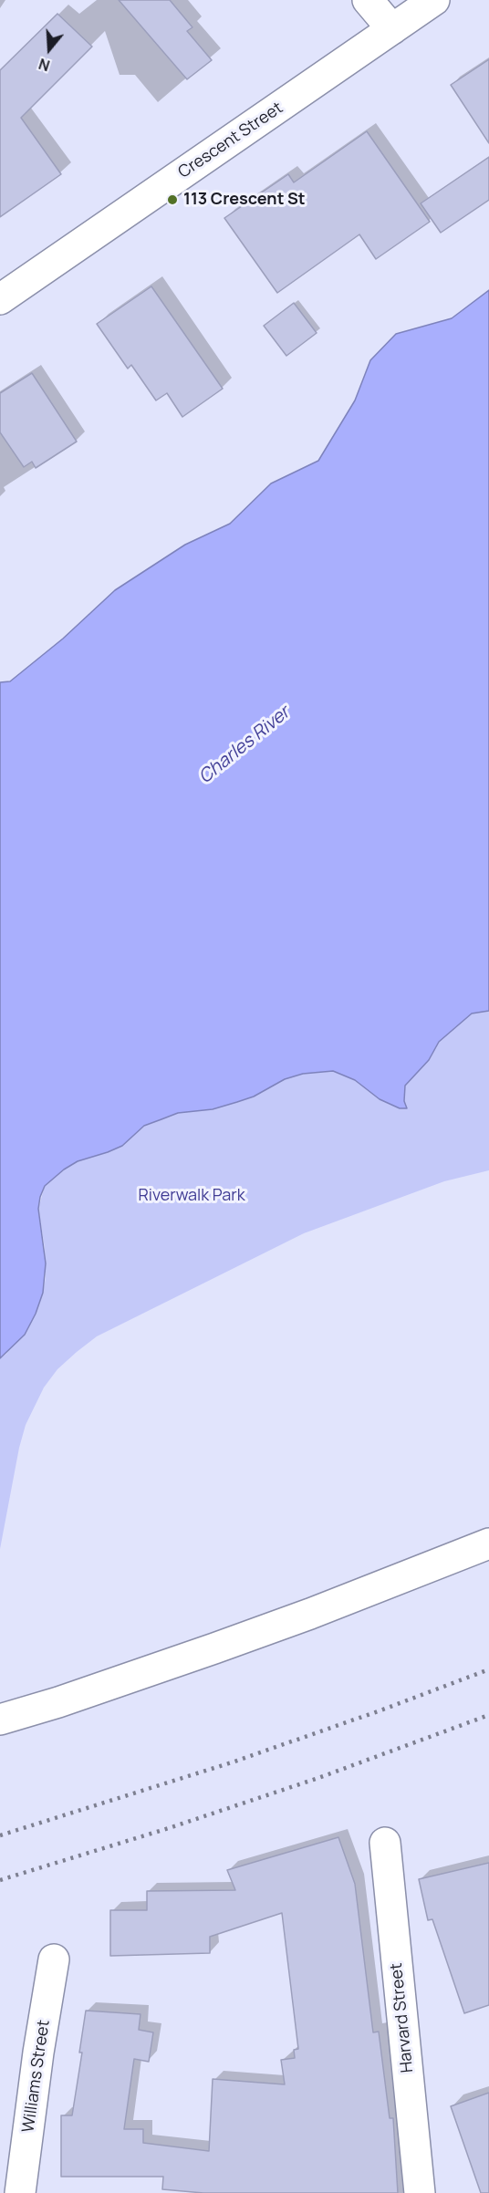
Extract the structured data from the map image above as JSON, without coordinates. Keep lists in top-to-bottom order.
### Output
{
  "streets": {
    "street": ["Crescent Street", "Harvard Street", "Williams Street"]
  },
  "water": ["Charles River"],
  "parks": ["Riverwalk Park"],
  "places": ["113 Crescent St"],
  "north": "bottom"
}
